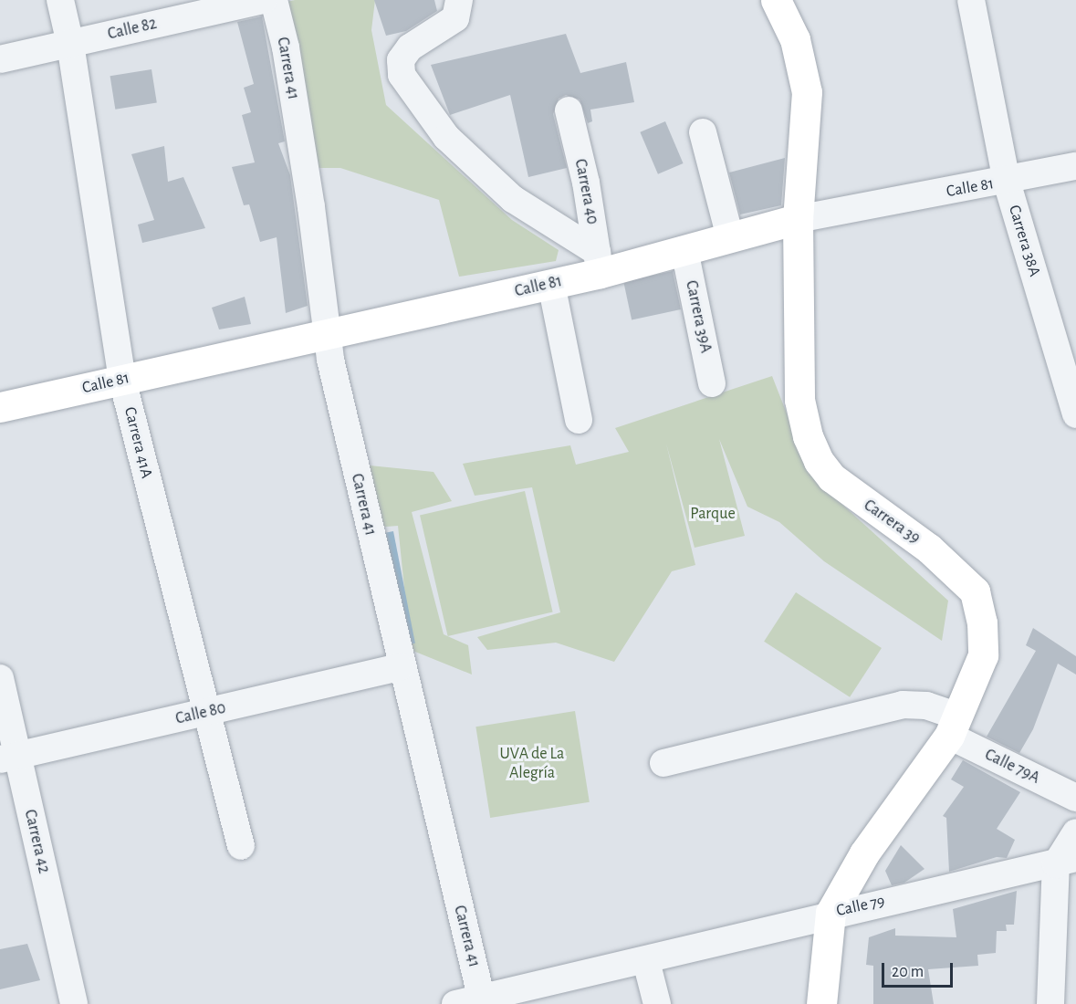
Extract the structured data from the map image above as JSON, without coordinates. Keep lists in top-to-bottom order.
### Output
{
  "streets": {
    "main road": ["Calle 81", "Carrera 39"],
    "street": [
      "Calle 82",
      "Carrera 41",
      "Carrera 40",
      "Carrera 38A",
      "Carrera 39A",
      "Carrera 41A",
      "Calle 80",
      "Calle 79A",
      "Carrera 42",
      "Calle 79"
    ]
  },
  "crossings": [
    ["Calle 82", "Carrera 41A"],
    ["Carrera 41", "Calle 81"],
    ["Carrera 41", "Calle 80"],
    ["Carrera 41", "Calle 79"],
    ["Calle 81", "Carrera 40"],
    ["Calle 81", "Carrera 38A"],
    ["Calle 81", "Carrera 39A"],
    ["Calle 81", "Carrera 41A"],
    ["Calle 81", "Carrera 39"],
    ["Carrera 41A", "Calle 80"],
    ["Carrera 39", "Calle 79A"],
    ["Carrera 39", "Calle 79"],
    ["Calle 80", "Carrera 42"]
  ],
  "parks": ["Parque", "UVA de La Alegría"],
  "scale_bar": "20 m"
}
